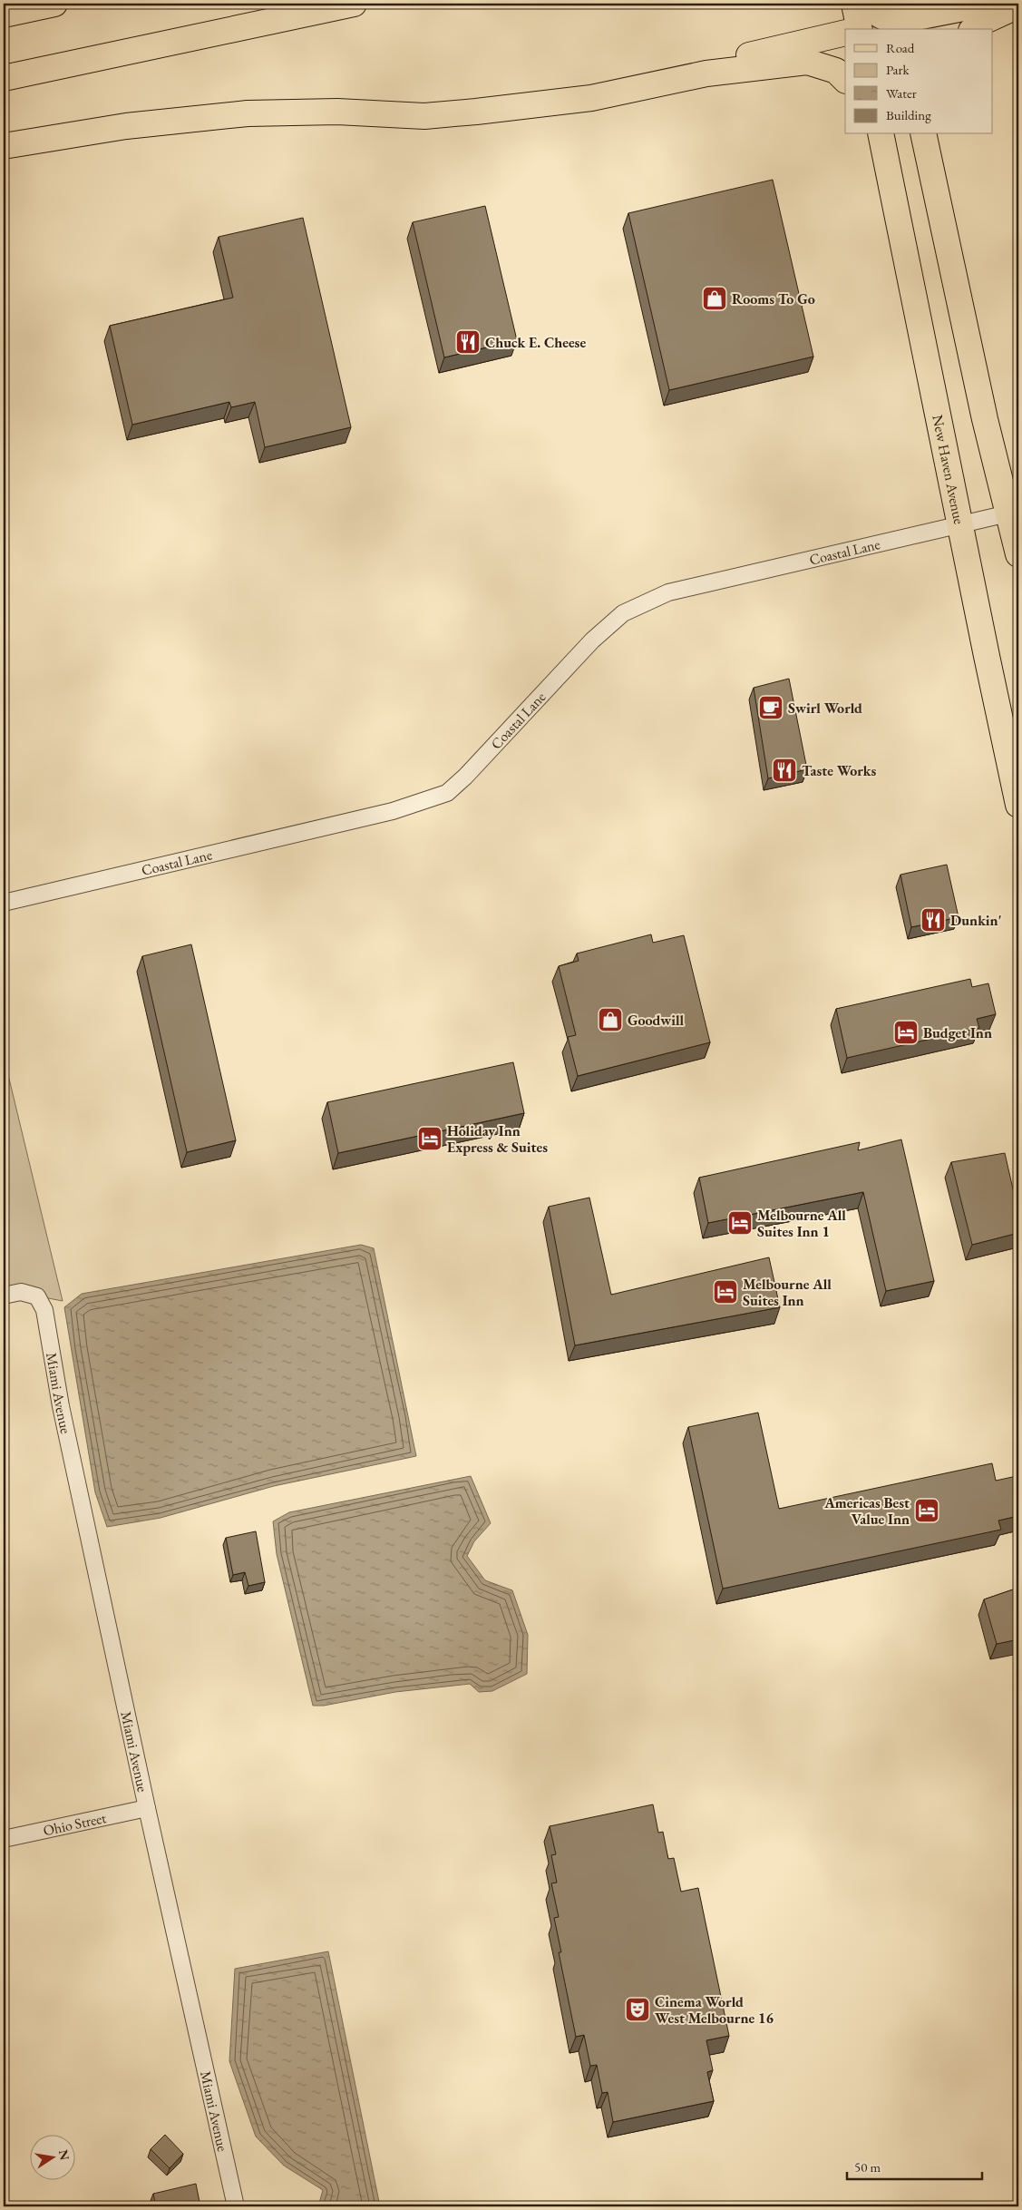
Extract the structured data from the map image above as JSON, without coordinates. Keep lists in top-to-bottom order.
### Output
{
  "streets": {
    "main road": ["New Haven Avenue"],
    "street": ["Coastal Lane", "Miami Avenue", "Ohio Street"]
  },
  "crossings": [
    ["New Haven Avenue", "Coastal Lane"],
    ["Miami Avenue", "Ohio Street"]
  ],
  "places": {
    "shop": ["Rooms To Go", "Goodwill"],
    "restaurant": ["Chuck E. Cheese", "Taste Works", "Dunkin'"],
    "cafe": ["Swirl World"],
    "hotel": [
      "Budget Inn",
      "Holiday Inn Express & Suites",
      "Melbourne All Suites Inn 1",
      "Melbourne All Suites Inn",
      "Americas Best Value Inn"
    ],
    "theatre": ["Cinema World West Melbourne 16"]
  },
  "legend": [
    "Road",
    "Park",
    "Water",
    "Building"
  ],
  "scale_bar": "50 m",
  "north": "right"
}
